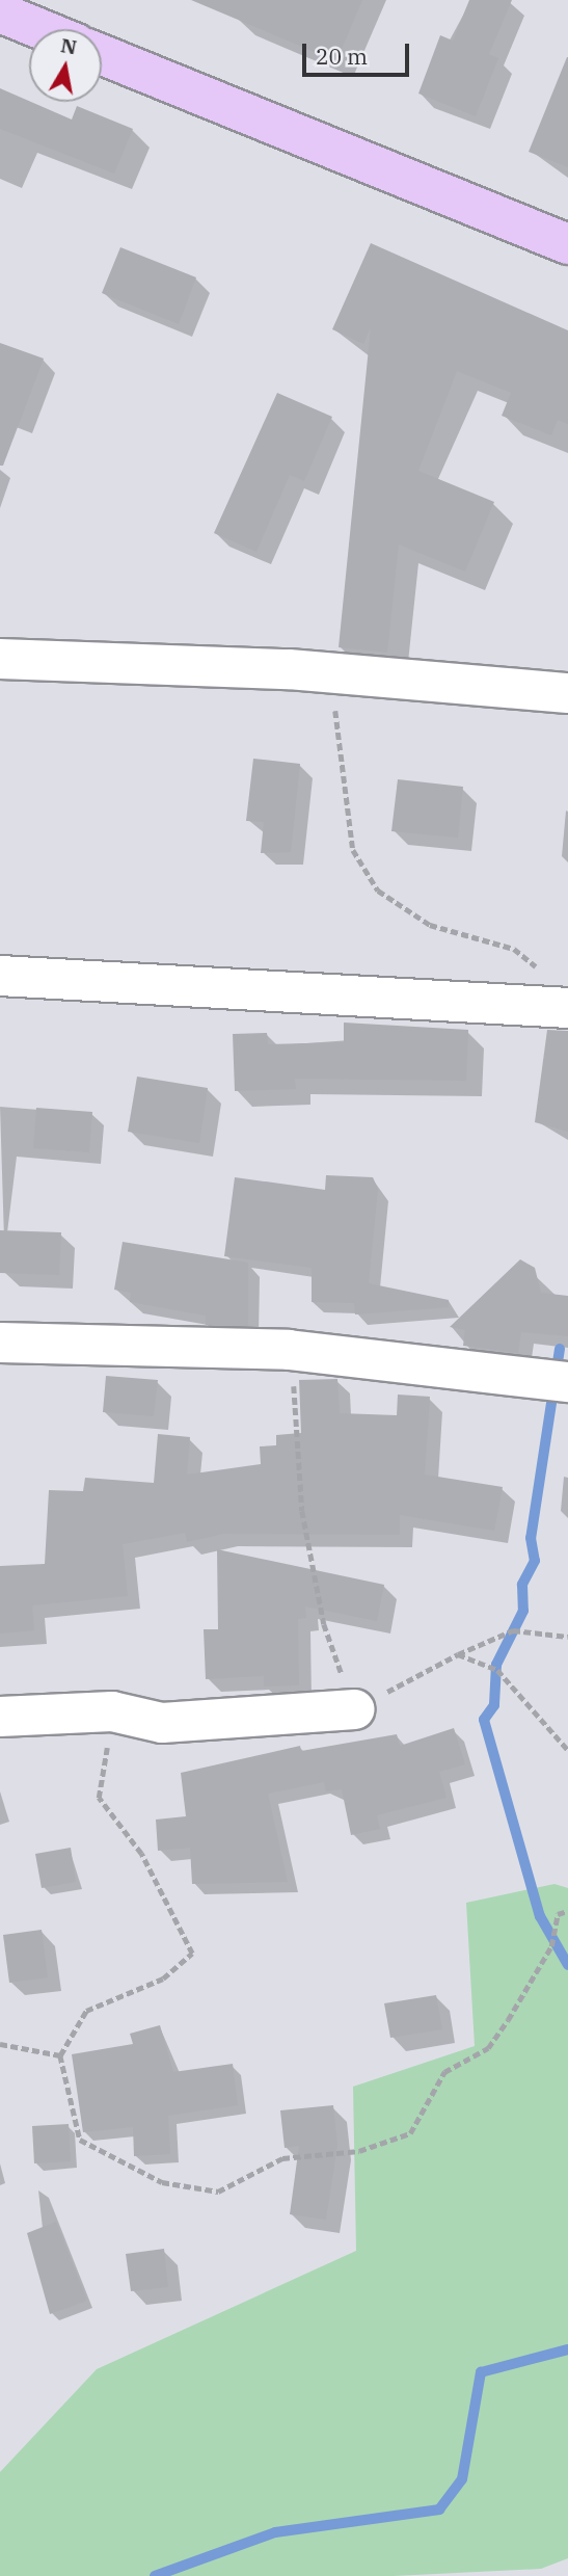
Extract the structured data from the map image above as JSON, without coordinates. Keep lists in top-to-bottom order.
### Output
{
  "scale_bar": "20 m",
  "north": "top"
}
